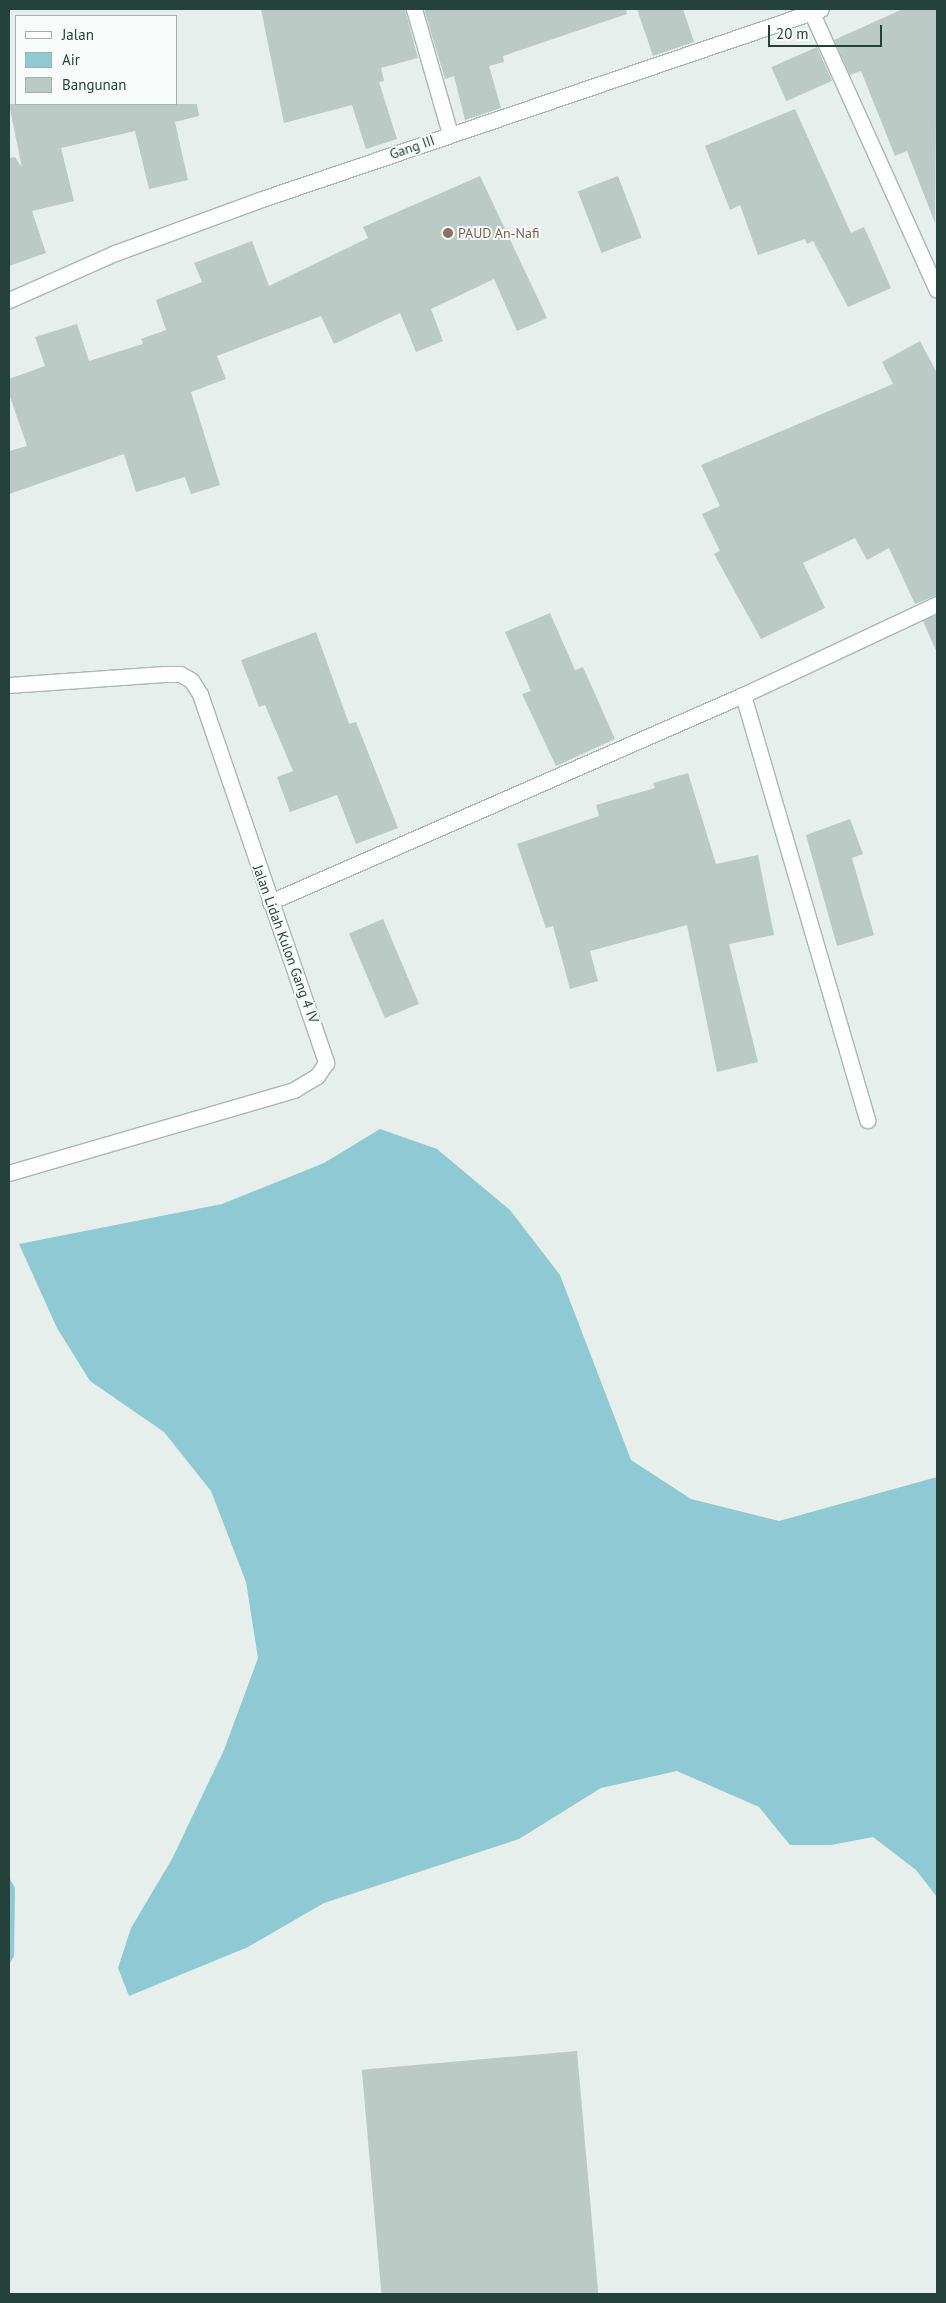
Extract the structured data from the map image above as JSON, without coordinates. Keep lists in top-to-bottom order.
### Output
{
  "streets": {
    "street": ["Gang III", "Jalan Lidah Kulon Gang 4 IV"]
  },
  "places": ["PAUD An-Nafi"],
  "legend": ["Jalan", "Air", "Bangunan"],
  "scale_bar": "20 m"
}
